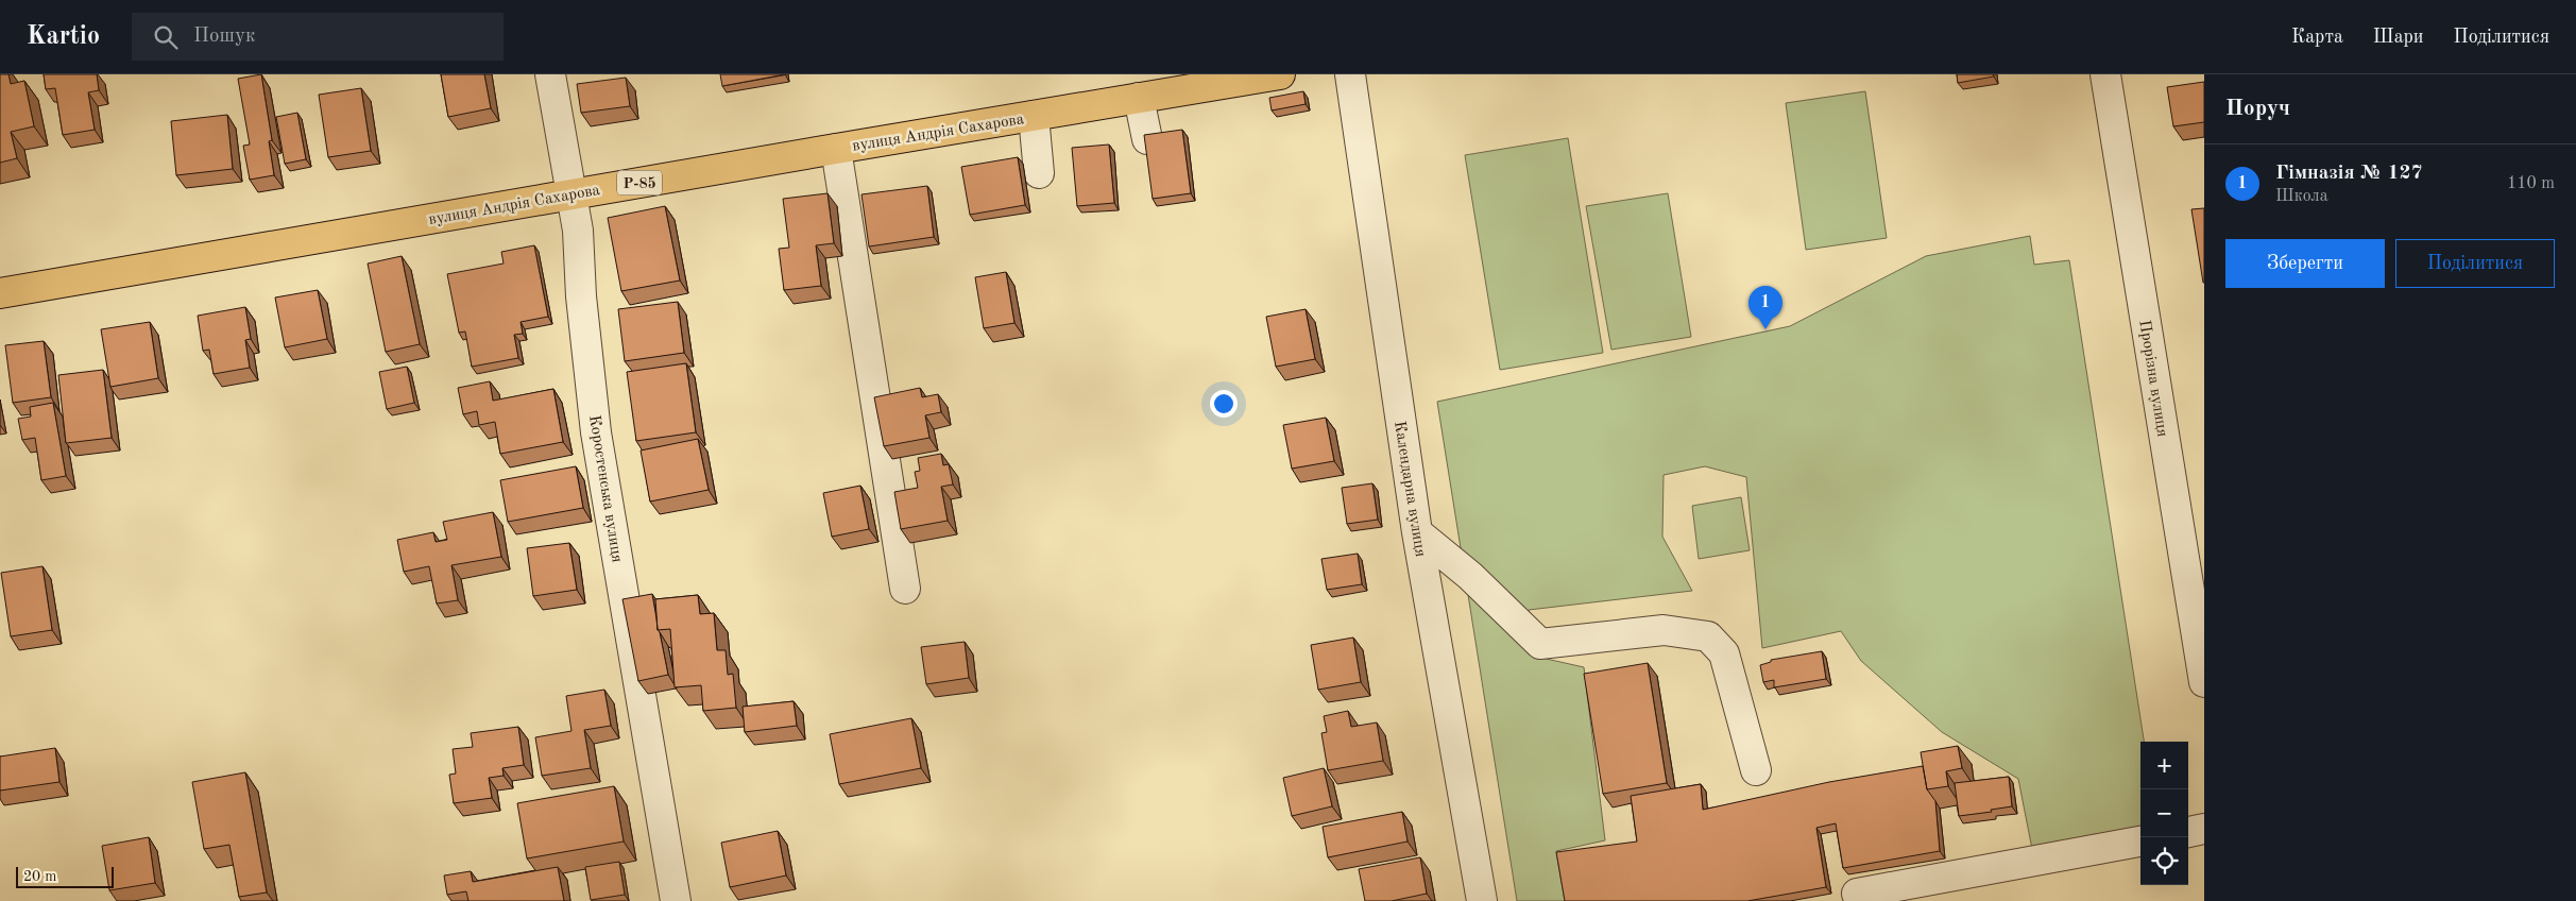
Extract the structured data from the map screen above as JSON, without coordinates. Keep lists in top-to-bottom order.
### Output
{
  "streets": {
    "main road": ["вулиця Андрія Сахарова", "Р-85"],
    "street": ["Прорізна вулиця", "Коростенська вулиця", "Календарна вулиця"]
  },
  "crossings": [
    ["вулиця Андрія Сахарова", "Коростенська вулиця"]
  ],
  "scale_bar": "20 m",
  "page": {
    "header": "Kartio",
    "search": "Пошук",
    "nav": ["Карта", "Шари", "Поділитися"],
    "heading": "Поруч",
    "list": [
      {
        "mark": "1",
        "name": "Гімназія № 127",
        "note": "Школа",
        "value": "110 m"
      }
    ],
    "buttons": ["Зберегти", "Поділитися"],
    "pins": "1",
    "map_buttons": ["+", "−"],
    "scale": "20 m"
  }
}
